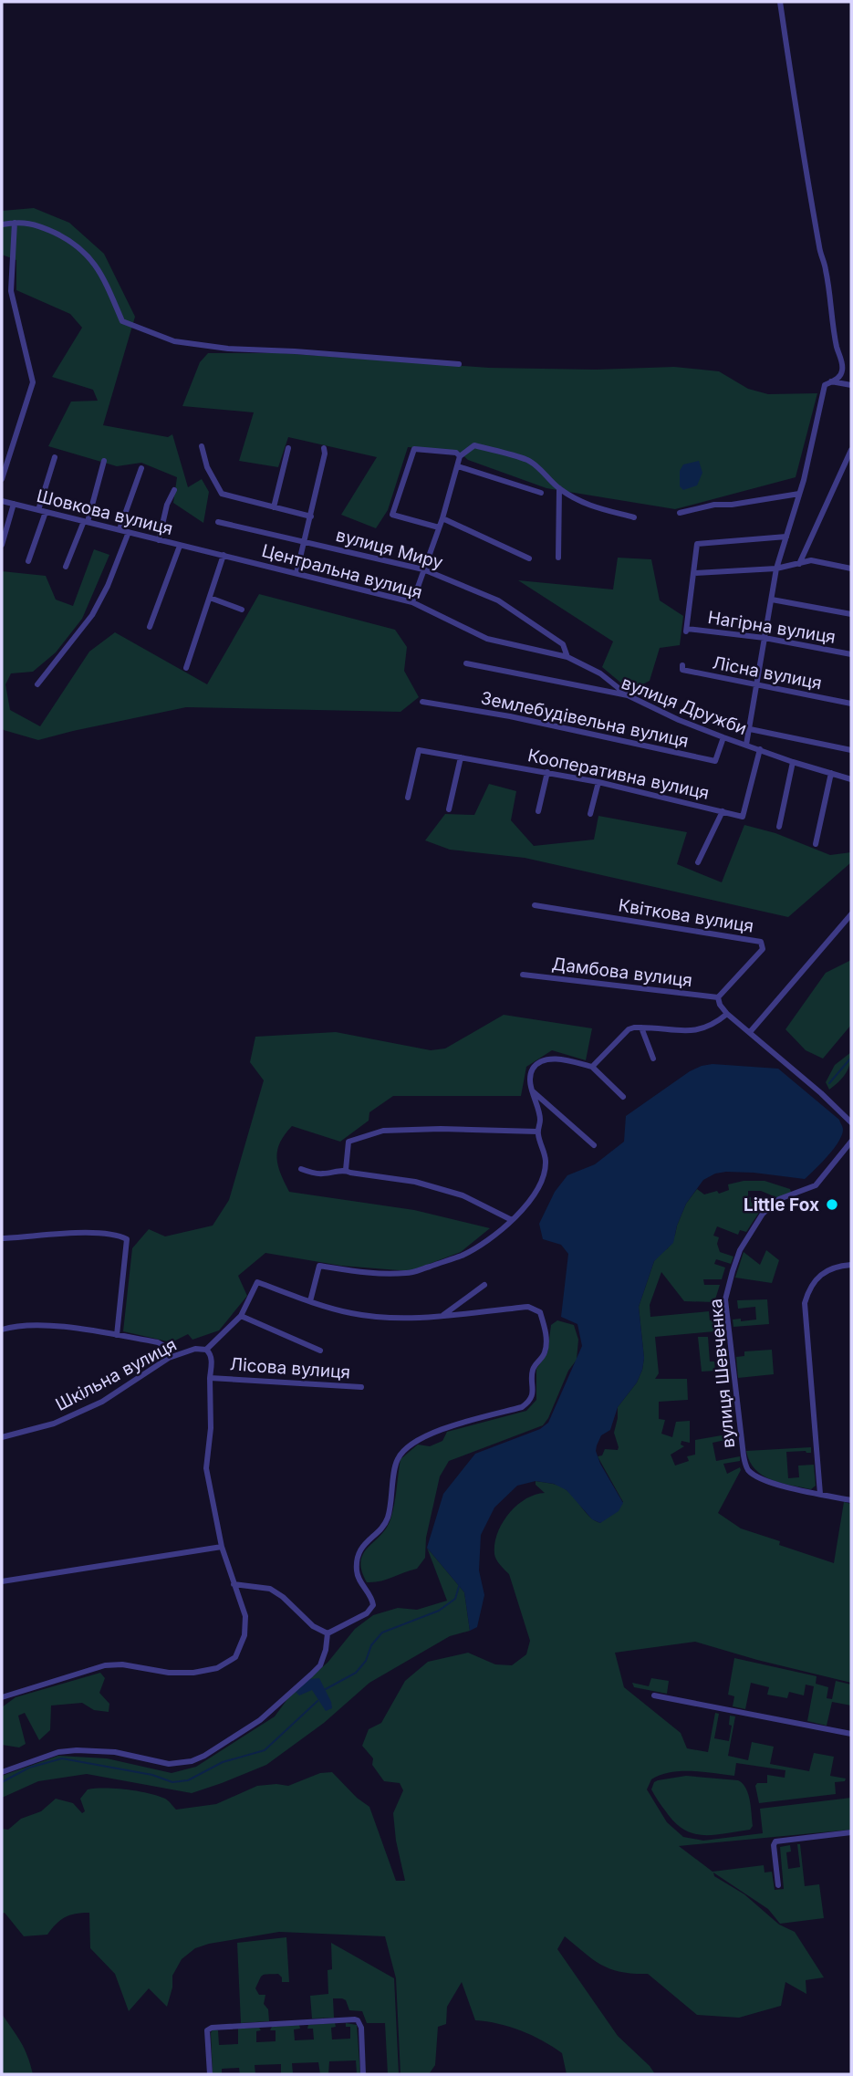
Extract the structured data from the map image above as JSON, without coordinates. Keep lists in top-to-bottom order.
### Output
{
  "streets": {
    "street": [
      "Шовкова вулиця",
      "вулиця Миру",
      "Центральна вулиця",
      "Нагірна вулиця",
      "Лісна вулиця",
      "вулиця Дружби",
      "Землебудівельна вулиця",
      "Кооперативна вулиця",
      "Квіткова вулиця",
      "Дамбова вулиця",
      "Лісова вулиця",
      "вулиця Шевченка",
      "Шкільна вулиця"
    ]
  },
  "crossings": [
    ["Шовкова вулиця", "Центральна вулиця"],
    ["вулиця Миру", "Центральна вулиця"],
    ["вулиця Дружби", "Землебудівельна вулиця"],
    ["вулиця Дружби", "Кооперативна вулиця"],
    ["Квіткова вулиця", "Дамбова вулиця"]
  ],
  "places": ["Little Fox"]
}
